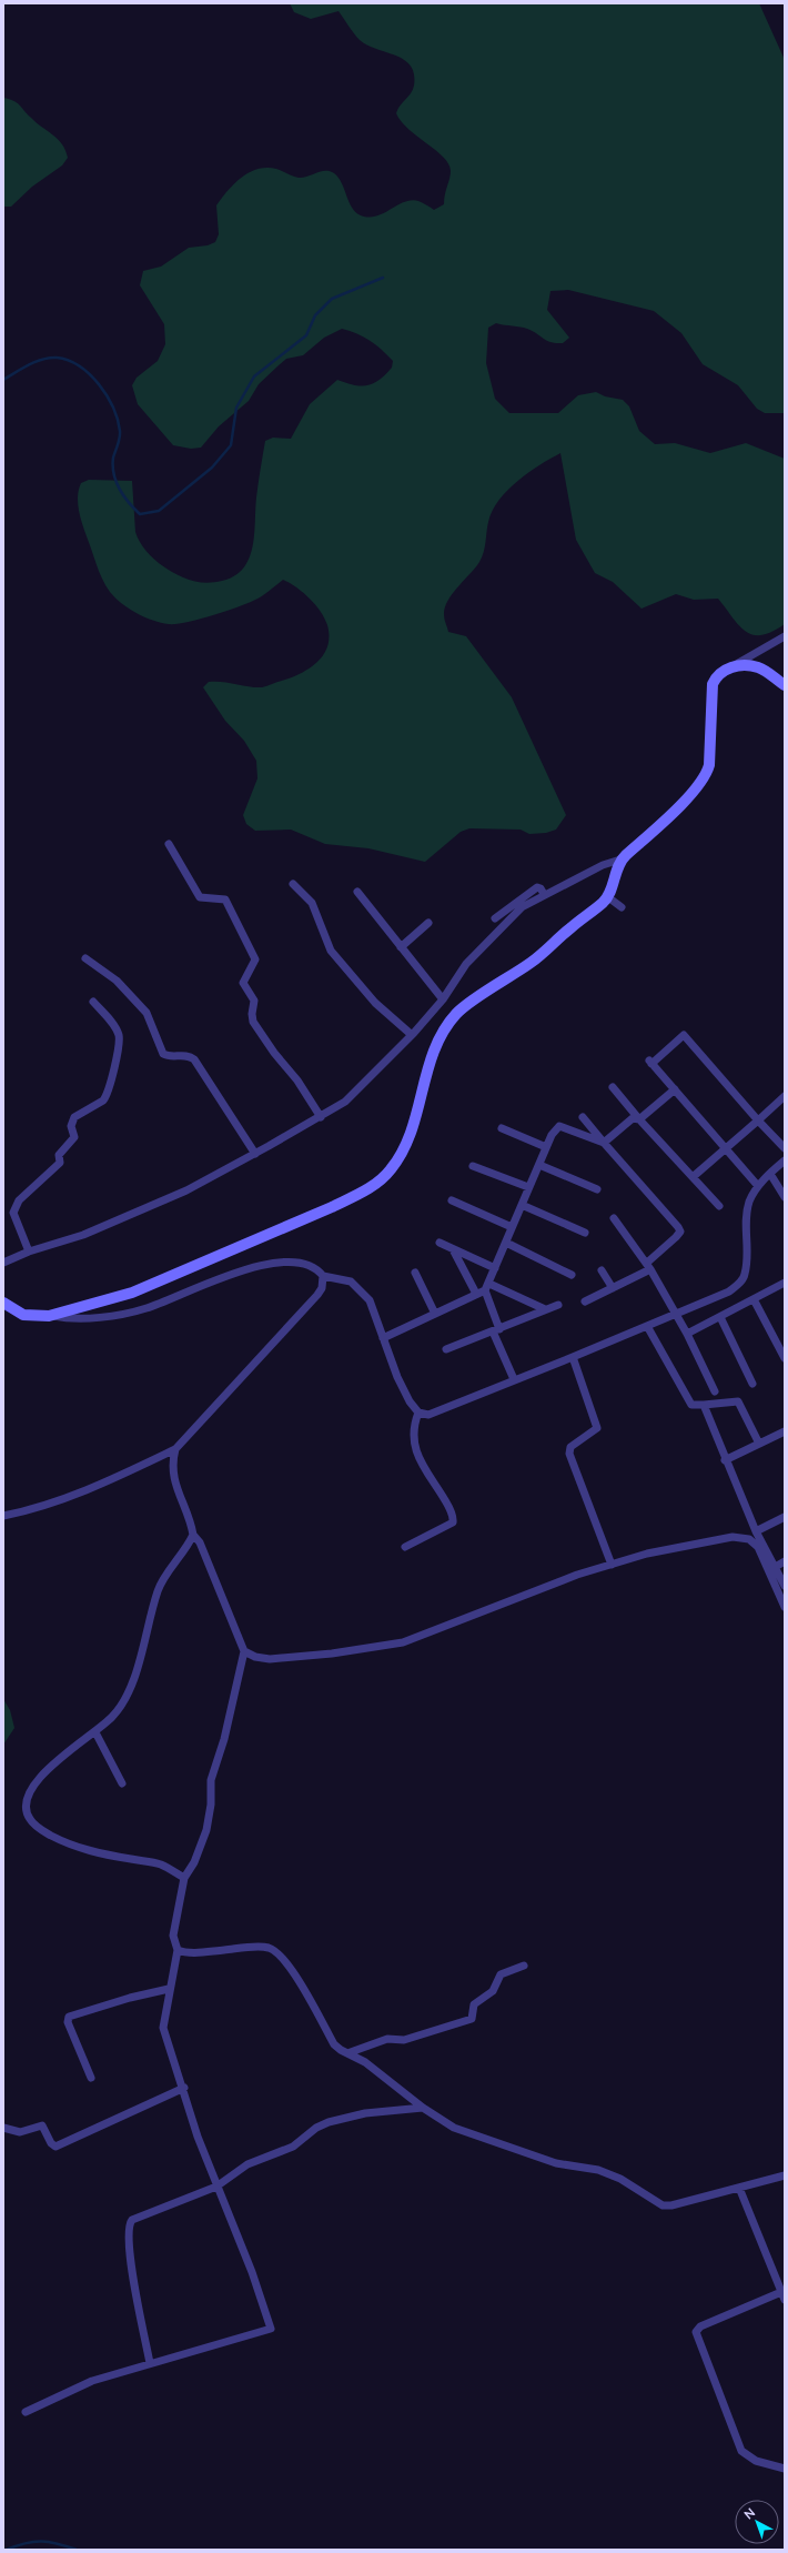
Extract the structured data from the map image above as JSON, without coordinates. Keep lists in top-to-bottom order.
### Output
{
  "north": "top left"
}
